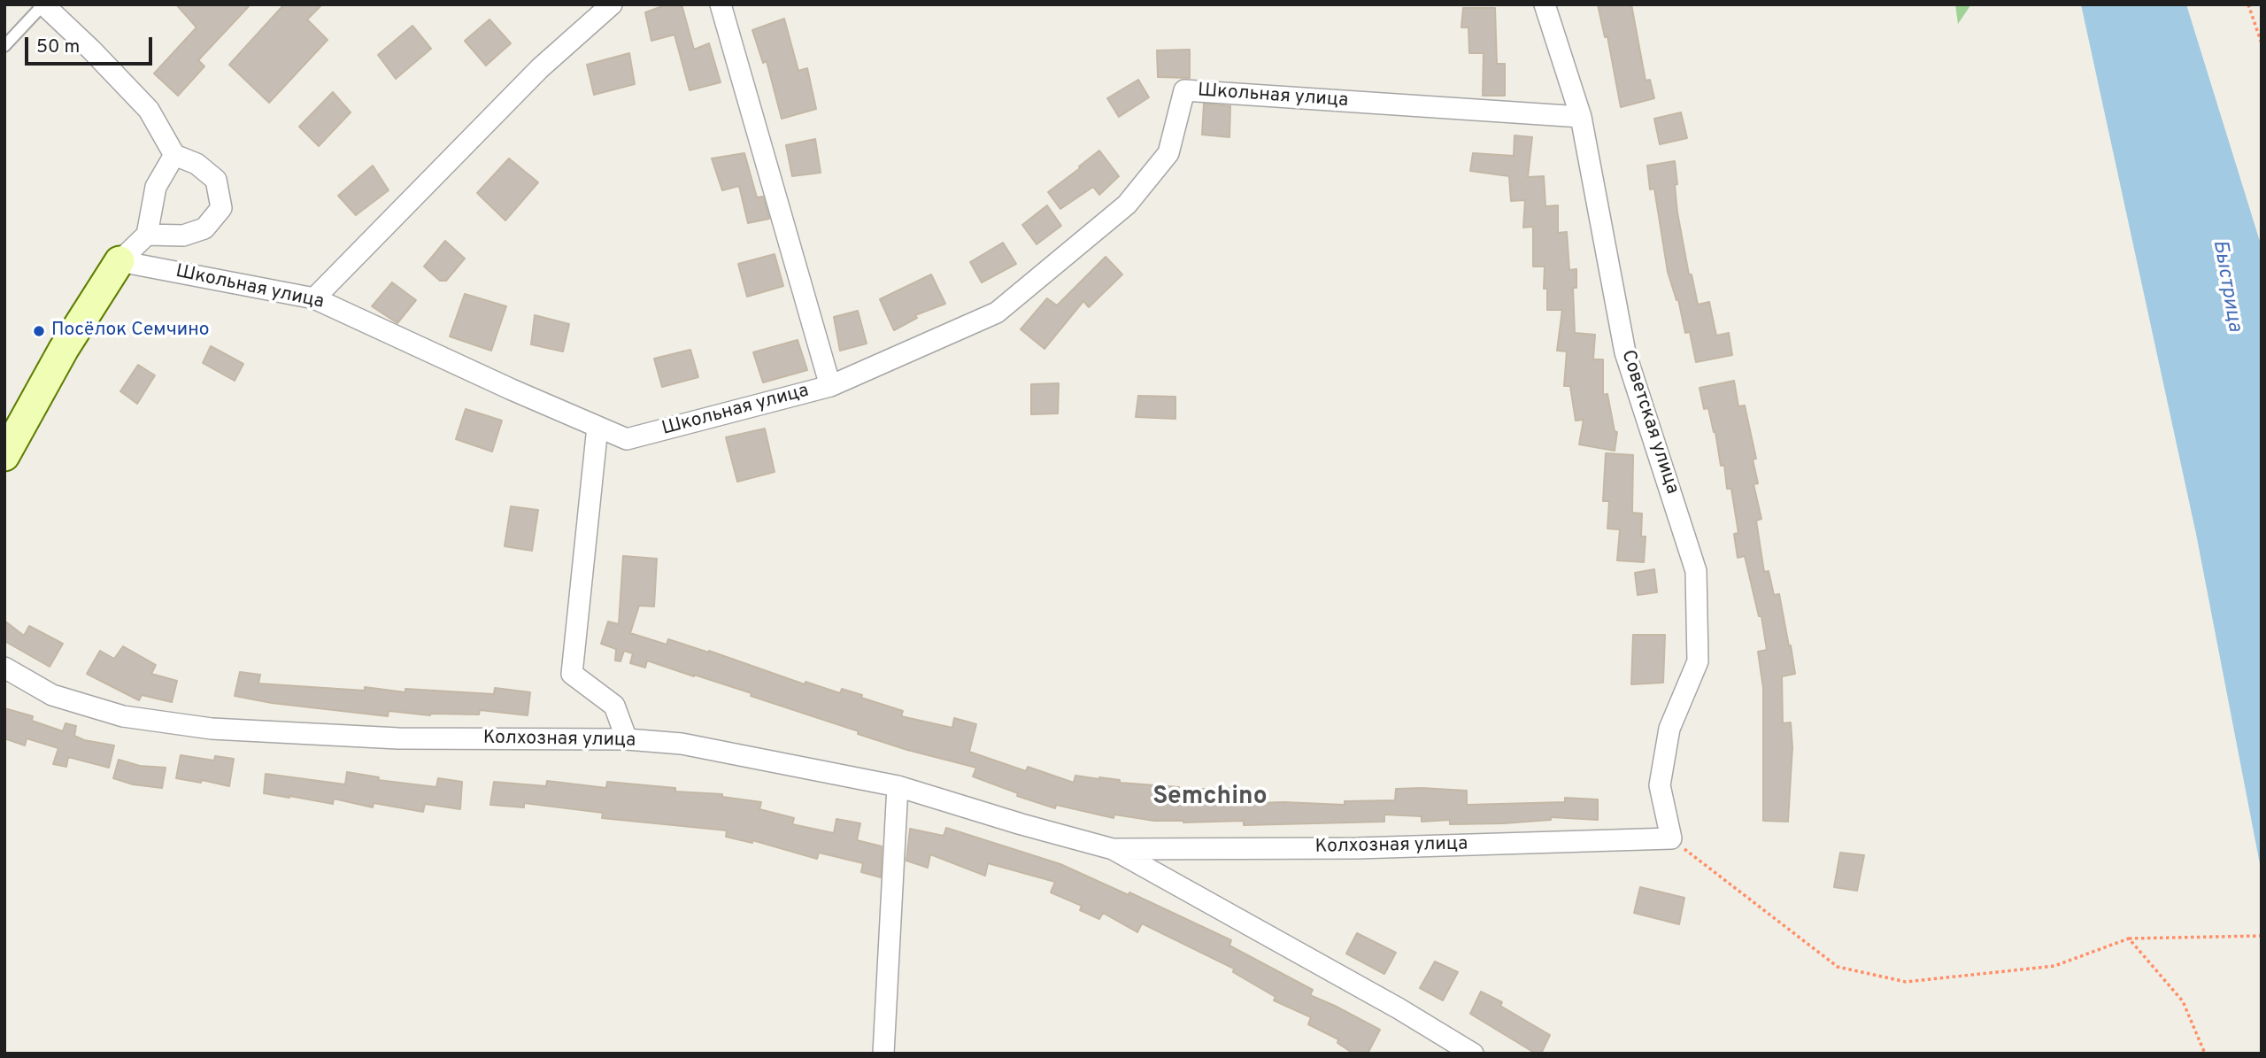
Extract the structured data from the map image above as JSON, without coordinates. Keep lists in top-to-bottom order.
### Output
{
  "streets": {
    "street": ["Школьная улица", "Советская улица", "Колхозная улица"]
  },
  "crossings": [
    ["Школьная улица", "Советская улица"],
    ["Советская улица", "Колхозная улица"]
  ],
  "districts": ["Semchino"],
  "water": ["Быстрица"],
  "places": ["Посёлок Семчино"],
  "scale_bar": "50 m"
}
